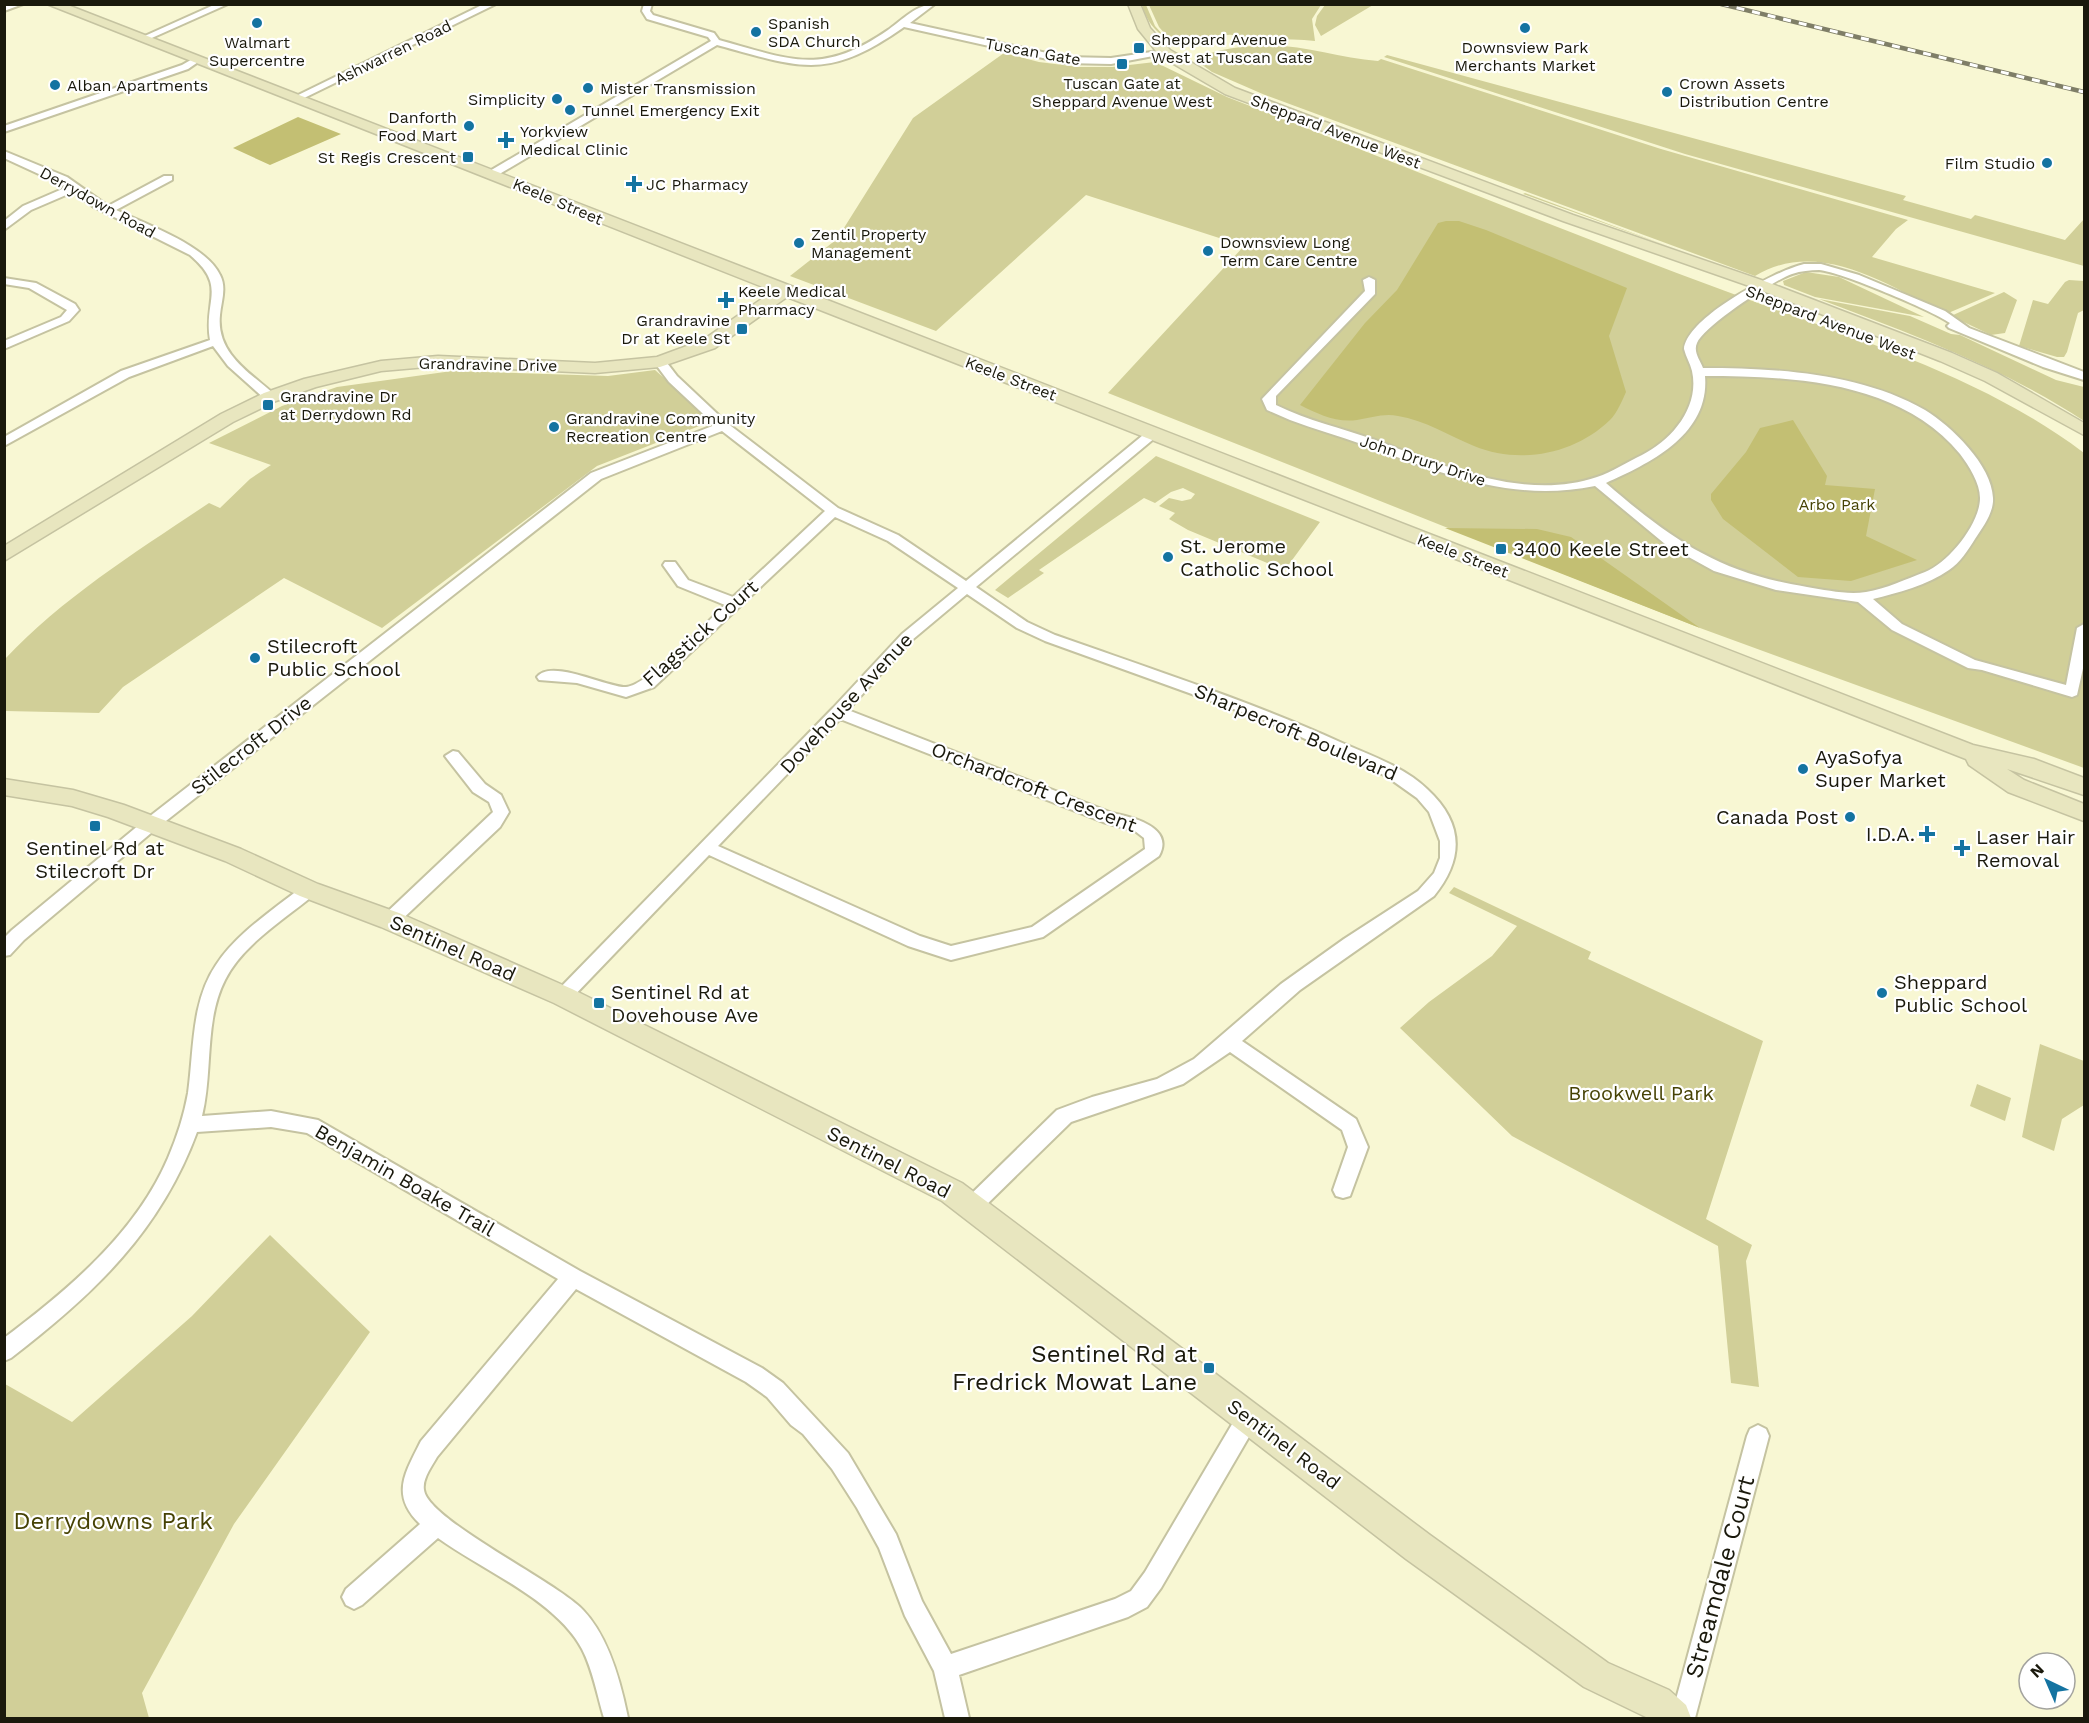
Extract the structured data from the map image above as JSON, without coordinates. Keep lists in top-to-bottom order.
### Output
{
  "streets": {
    "main road": [
      "Sheppard Avenue West",
      "Keele Street",
      "Grandravine Drive",
      "Sentinel Road"
    ],
    "street": [
      "Tuscan Gate",
      "Ashwarren Road",
      "Derrydown Road",
      "John Drury Drive",
      "Flagstick Court",
      "Dovehouse Avenue",
      "Sharpecroft Boulevard",
      "Stilecroft Drive",
      "Orchardcroft Crescent",
      "Benjamin Boake Trail",
      "Streamdale Court"
    ]
  },
  "crossings": [
    ["Tuscan Gate", "Sheppard Avenue West"],
    ["Ashwarren Road", "Keele Street"],
    ["Sheppard Avenue West", "John Drury Drive"],
    ["Keele Street", "Grandravine Drive"],
    ["Keele Street", "Dovehouse Avenue"],
    ["Grandravine Drive", "Sharpecroft Boulevard"],
    ["Flagstick Court", "Sharpecroft Boulevard"],
    ["Dovehouse Avenue", "Sharpecroft Boulevard"],
    ["Dovehouse Avenue", "Orchardcroft Crescent"],
    ["Dovehouse Avenue", "Sentinel Road"],
    ["Sharpecroft Boulevard", "Stilecroft Drive"],
    ["Sharpecroft Boulevard", "Sentinel Road"],
    ["Stilecroft Drive", "Sentinel Road"]
  ],
  "parks": ["Arbo Park", "Brookwell Park", "Derrydowns Park"],
  "places": {
    "other": [
      "Walmart Supercentre",
      "Downsview Park Merchants Market",
      "Spanish SDA Church",
      "Alban Apartments",
      "Mister Transmission",
      "Crown Assets Distribution Centre",
      "Simplicity",
      "Tunnel Emergency Exit",
      "Danforth Food Mart",
      "Film Studio",
      "Zentil Property Management",
      "Downsview Long Term Care Centre",
      "Grandravine Community Recreation Centre",
      "St. Jerome Catholic School",
      "Stilecroft Public School",
      "AyaSofya Super Market",
      "Canada Post",
      "Sheppard Public School"
    ],
    "transit": [
      "Sheppard Avenue West at Tuscan Gate",
      "Tuscan Gate at Sheppard Avenue West",
      "St Regis Crescent",
      "Grandravine Dr at Keele St",
      "Grandravine Dr at Derrydown Rd",
      "3400 Keele Street",
      "Sentinel Rd at Stilecroft Dr",
      "Sentinel Rd at Dovehouse Ave",
      "Sentinel Rd at Fredrick Mowat Lane"
    ],
    "health": [
      "Yorkview Medical Clinic",
      "JC Pharmacy",
      "Keele Medical Pharmacy",
      "I.D.A.",
      "Laser Hair Removal"
    ]
  },
  "north": "top left"
}
